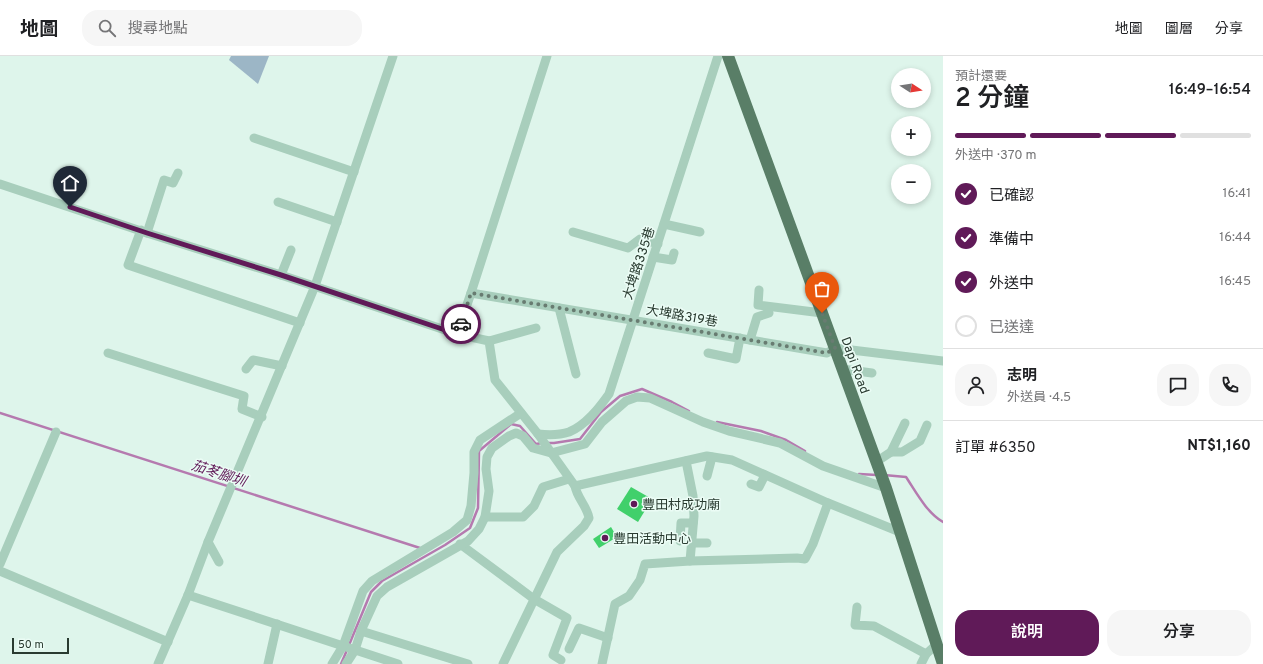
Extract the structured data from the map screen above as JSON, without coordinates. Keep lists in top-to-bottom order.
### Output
{
  "streets": {
    "main road": ["Dapi Road"],
    "street": ["大埤路335巷", "大埤路319巷"]
  },
  "crossings": [
    ["大埤路335巷", "大埤路319巷"],
    ["大埤路319巷", "Dapi Road"]
  ],
  "water": ["茄苳腳圳"],
  "places": ["豐田村成功廟", "豐田活動中心"],
  "scale_bar": "50 m",
  "north": "right",
  "page": {
    "header": "地圖",
    "search": "搜尋地點",
    "nav": ["地圖", "圖層", "分享"],
    "heading": ["2 分鐘", "預計還要", "16:49–16:54"],
    "panel": [
      "志明",
      "外送員 · 4.5",
      "訂單 #6350",
      "NT$1,160"
    ],
    "map_buttons": ["+", "−"],
    "bar": "外送中 · 370 m",
    "list": [
      ["已確認", "16:41"],
      ["準備中", "16:44"],
      ["外送中", "16:45"],
      "已送達"
    ],
    "buttons": ["說明", "分享"],
    "scale": "50 m"
  }
}
